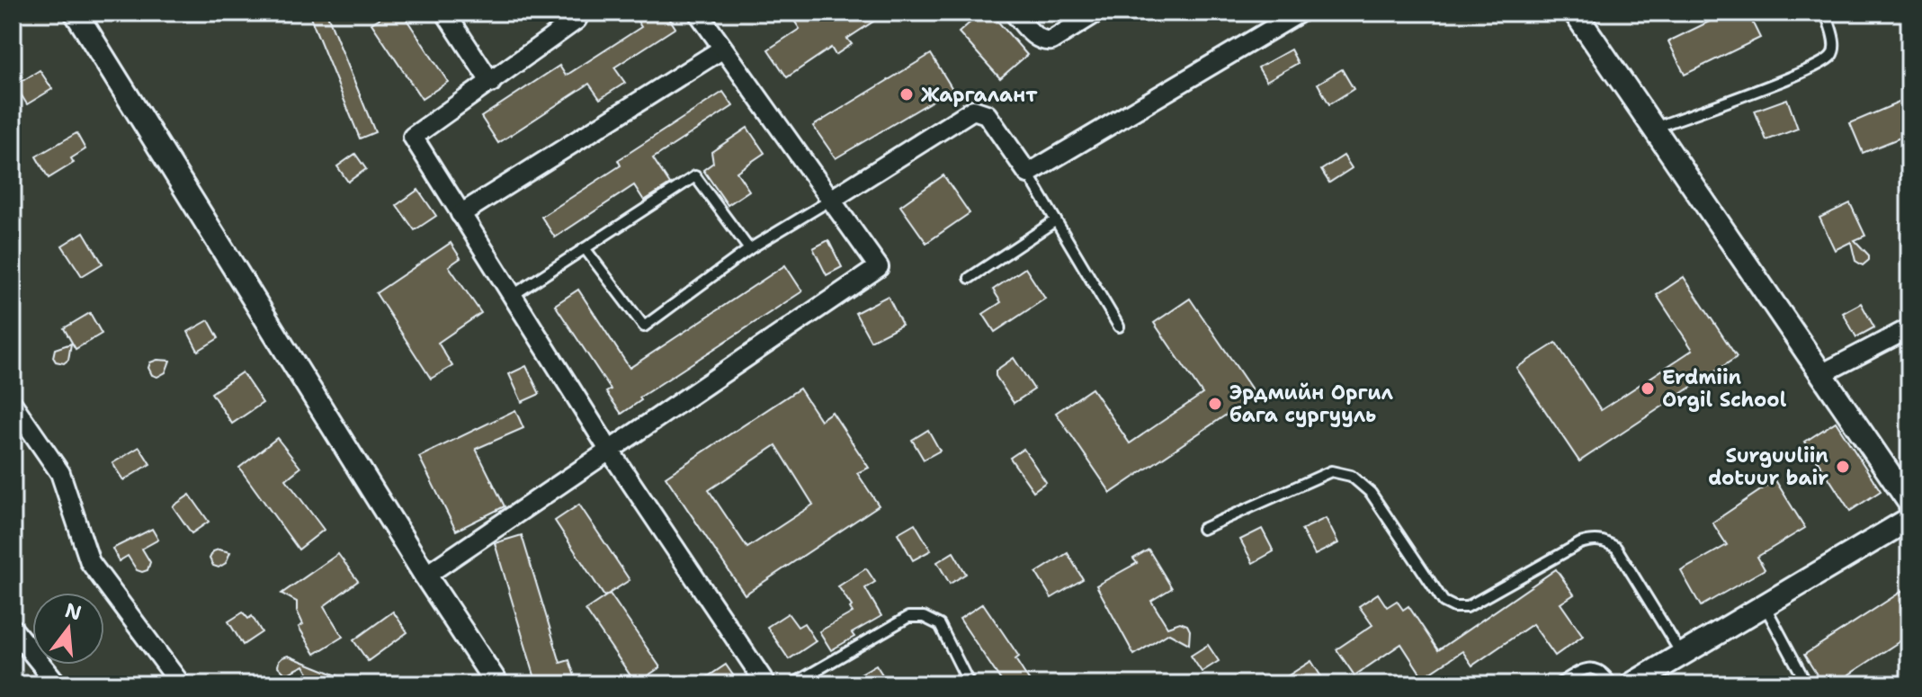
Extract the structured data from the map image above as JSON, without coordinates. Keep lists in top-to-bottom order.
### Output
{
  "places": [
    "Жаргалант",
    "Erdmiin Orgil School",
    "Эрдмийн Оргил бага сургууль",
    "Surguuliin dotuur bair"
  ],
  "north": "top"
}
